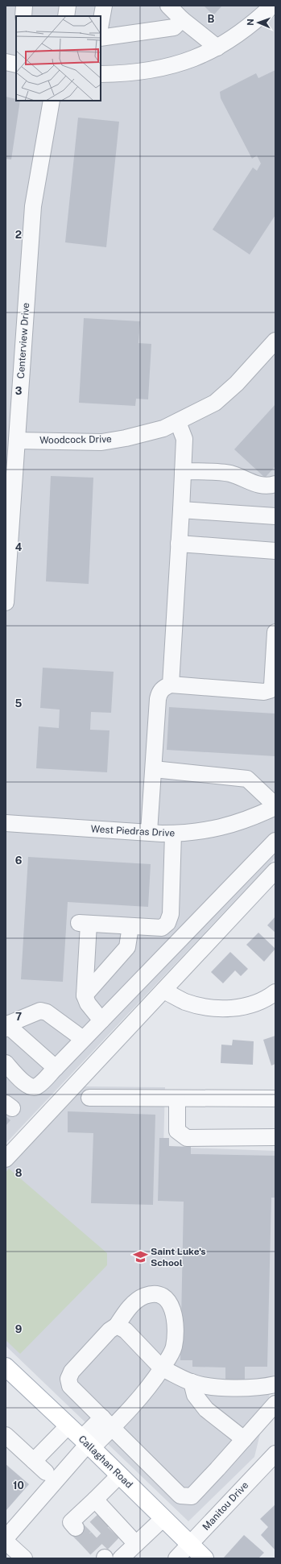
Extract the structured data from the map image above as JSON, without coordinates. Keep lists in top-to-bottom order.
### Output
{
  "streets": {
    "main road": ["Callaghan Road"],
    "street": [
      "Centerview Drive",
      "Woodcock Drive",
      "West Piedras Drive",
      "Manitou Drive"
    ]
  },
  "crossings": [
    ["Centerview Drive", "Woodcock Drive"],
    ["Callaghan Road", "Manitou Drive"]
  ],
  "places": {
    "school or university": ["Saint Luke's School"]
  },
  "north": "left",
  "grid": {
    "columns": ["B"],
    "rows": [
      "2",
      "3",
      "4",
      "5",
      "6",
      "7",
      "8",
      "9",
      "10"
    ]
  }
}
